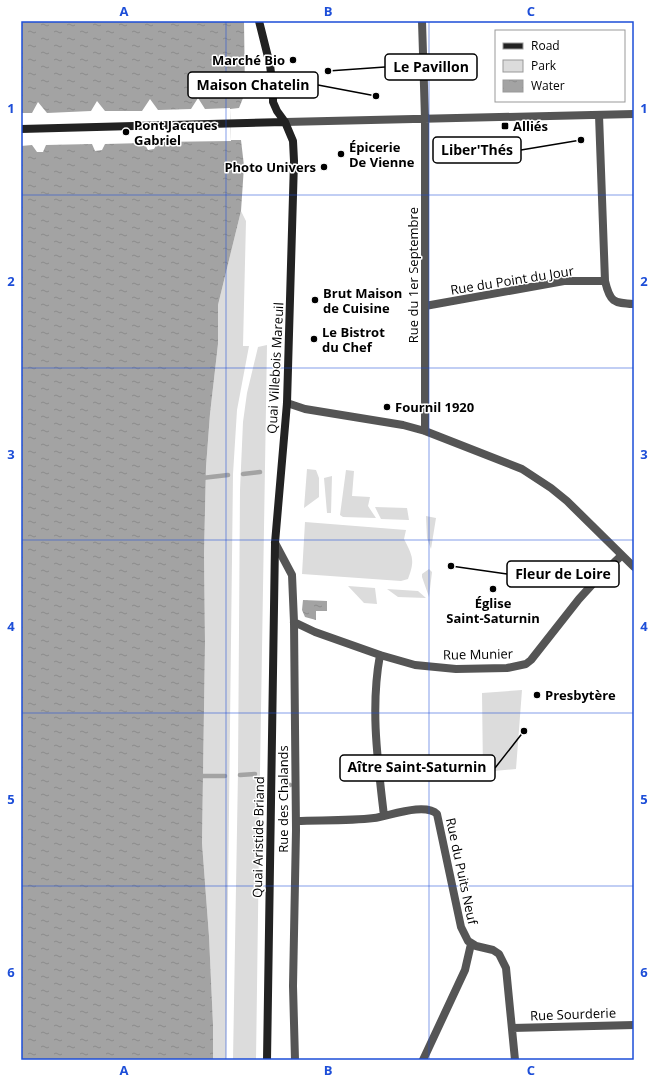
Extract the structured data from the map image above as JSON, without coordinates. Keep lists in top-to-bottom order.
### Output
{
  "streets": {
    "main road": ["Quai Villebois Mareuil", "Quai Aristide Briand"],
    "street": [
      "Rue du 1er Septembre",
      "Rue du Point du Jour",
      "Rue Munier",
      "Rue des Chalands",
      "Rue du Puits Neuf",
      "Rue Sourderie"
    ]
  },
  "crossings": [
    ["Rue du 1er Septembre", "Rue du Point du Jour"],
    ["Quai Villebois Mareuil", "Rue des Chalands"],
    ["Quai Villebois Mareuil", "Quai Aristide Briand"],
    ["Rue Munier", "Rue des Chalands"],
    ["Rue du Puits Neuf", "Rue Sourderie"]
  ],
  "places": {
    "other": [
      "Marché Bio",
      "Le Pavillon",
      "Maison Chatelin",
      "Pont Jacques Gabriel",
      "Liber'Thés",
      "Épicerie De Vienne",
      "Photo Univers",
      "Brut Maison de Cuisine",
      "Le Bistrot du Chef",
      "Fournil 1920",
      "Fleur de Loire",
      "Église Saint-Saturnin",
      "Presbytère",
      "Aître Saint-Saturnin"
    ],
    "transit": ["Alliés"]
  },
  "legend": ["Road", "Park", "Water"],
  "grid": {
    "columns": ["A", "B", "C"],
    "rows": [
      "1",
      "2",
      "3",
      "4",
      "5",
      "6"
    ]
  }
}
